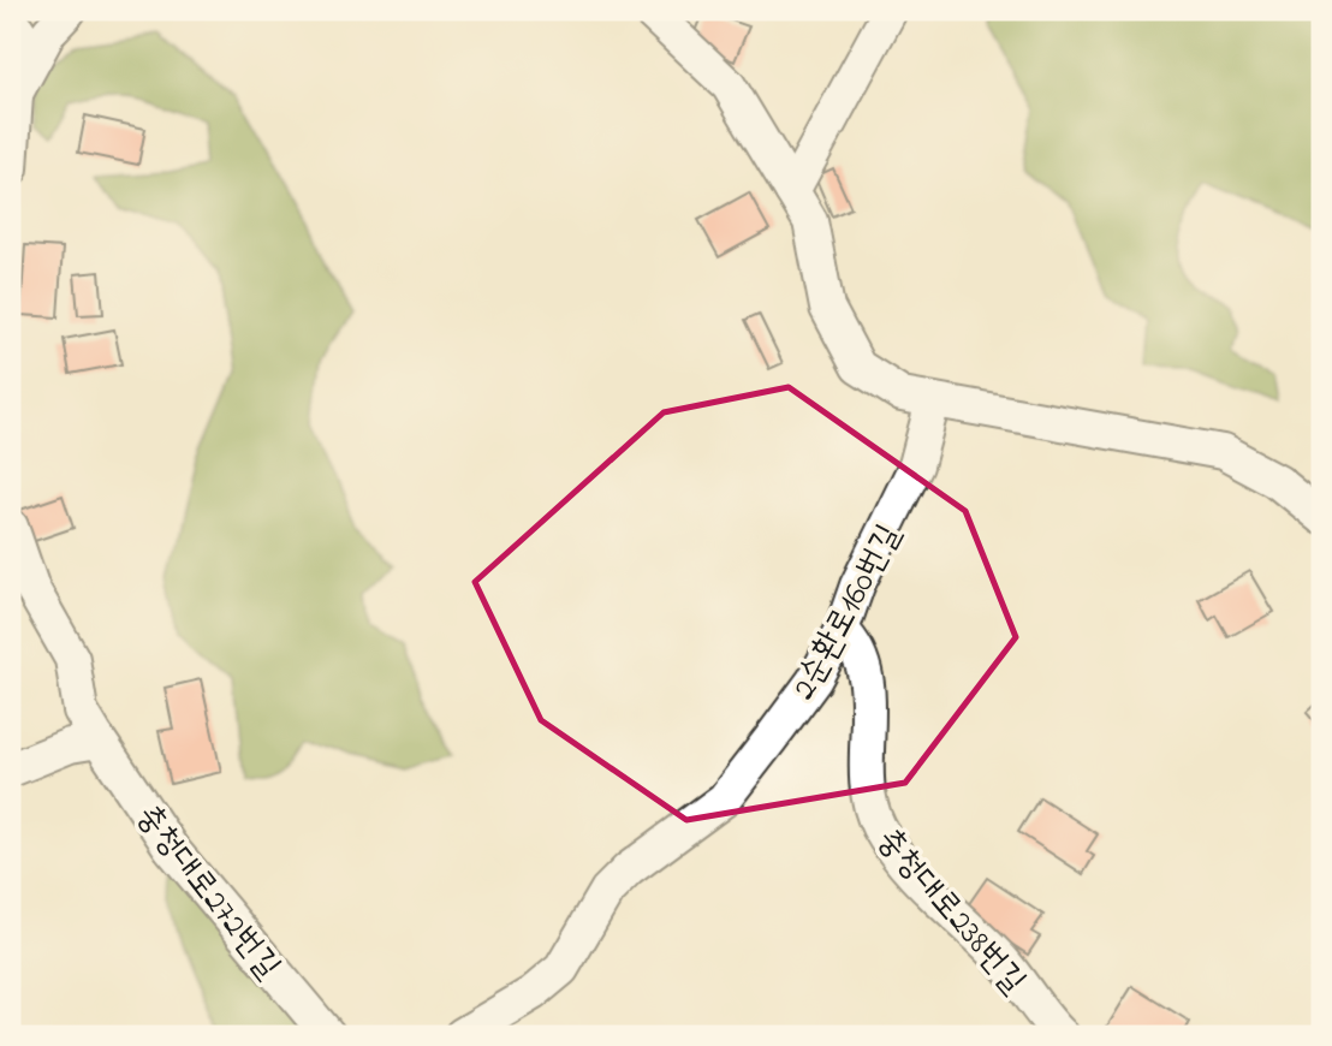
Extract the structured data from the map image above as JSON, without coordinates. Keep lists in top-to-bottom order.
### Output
{
  "streets": {
    "lane": ["2순환로160번길", "충청대로272번길", "충청대로238번길"]
  },
  "crossings": [
    ["2순환로160번길", "충청대로238번길"]
  ]
}
